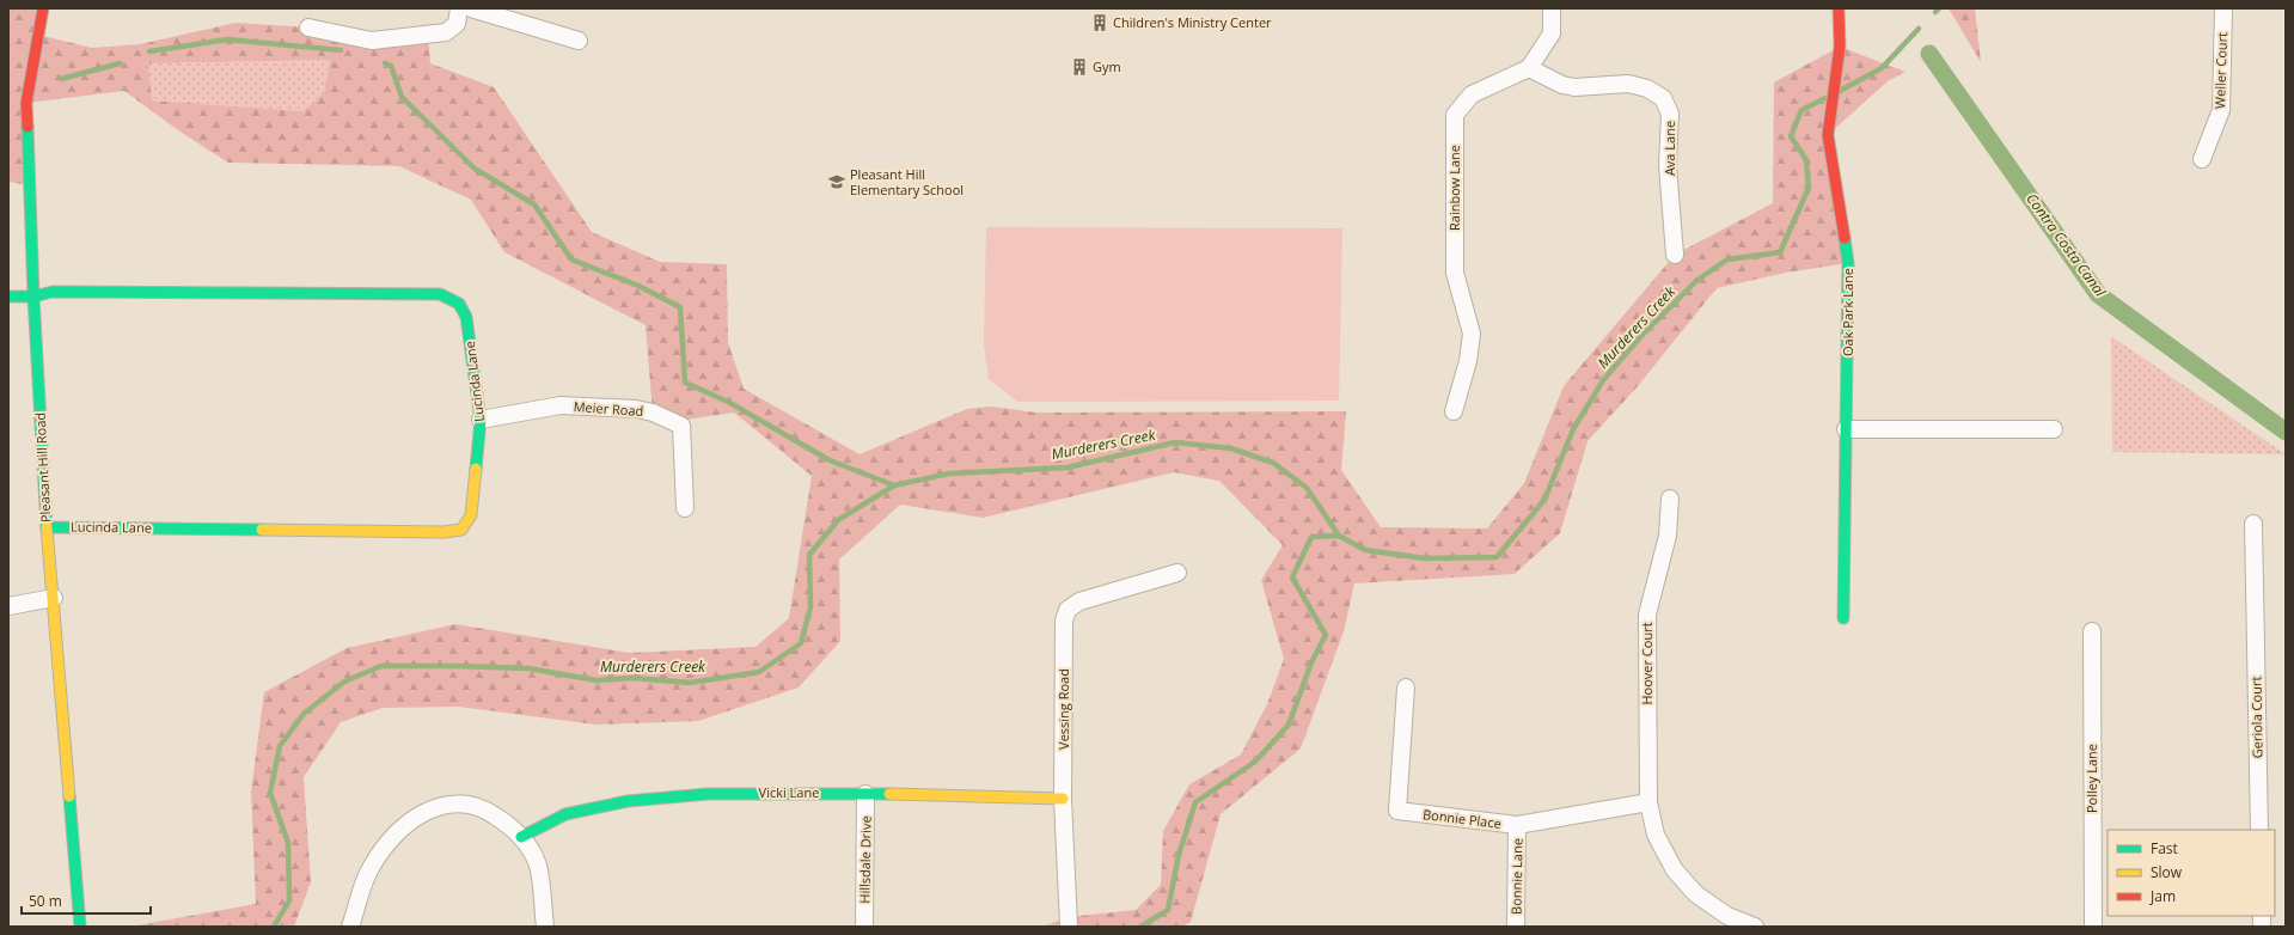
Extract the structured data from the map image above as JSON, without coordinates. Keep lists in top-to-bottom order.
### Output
{
  "streets": {
    "street": [
      "Weller Court",
      "Ava Lane",
      "Rainbow Lane",
      "Oak Park Lane",
      "Lucinda Lane",
      "Meier Road",
      "Pleasant Hill Road",
      "Hoover Court",
      "Vessing Road",
      "Geriola Court",
      "Polley Lane",
      "Vicki Lane",
      "Bonnie Place",
      "Hillsdale Drive",
      "Bonnie Lane"
    ]
  },
  "crossings": [
    ["Ava Lane", "Rainbow Lane"],
    ["Lucinda Lane", "Meier Road"],
    ["Lucinda Lane", "Pleasant Hill Road"],
    ["Hoover Court", "Bonnie Place"],
    ["Vessing Road", "Vicki Lane"],
    ["Vicki Lane", "Hillsdale Drive"],
    ["Bonnie Place", "Bonnie Lane"]
  ],
  "water": ["Contra Costa Canal", "Murderers Creek"],
  "places": {
    "building": ["Children's Ministry Center", "Gym"],
    "school or university": ["Pleasant Hill Elementary School"]
  },
  "legend": ["Fast", "Slow", "Jam"],
  "scale_bar": "50 m"
}
